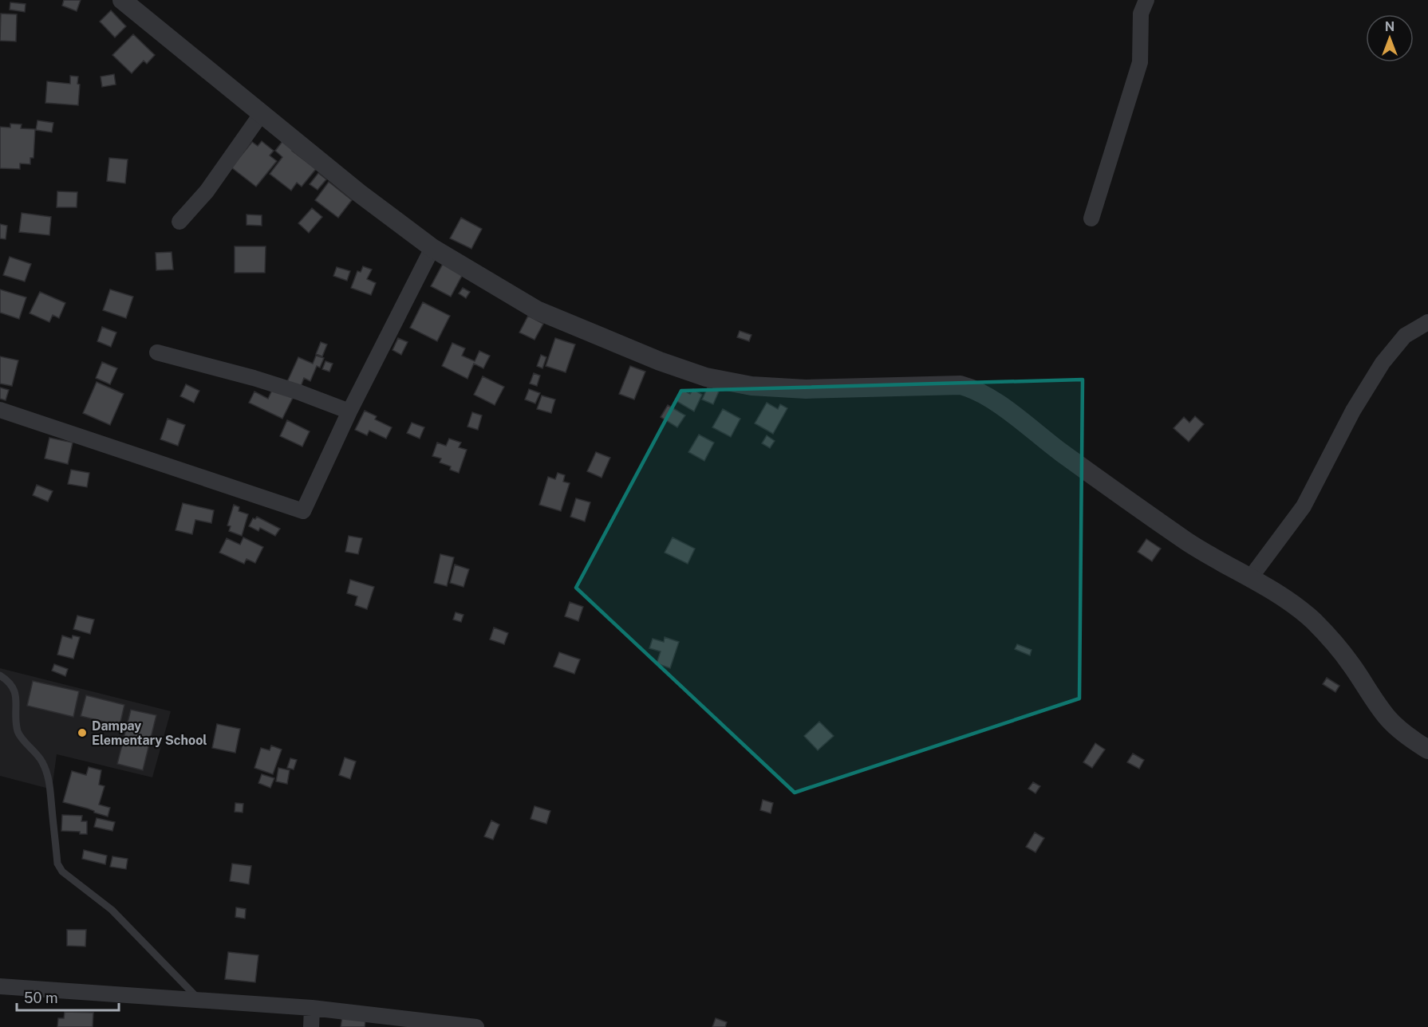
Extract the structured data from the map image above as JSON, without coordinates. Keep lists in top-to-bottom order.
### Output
{
  "places": ["Dampay Elementary School"],
  "scale_bar": "50 m",
  "north": "top"
}
